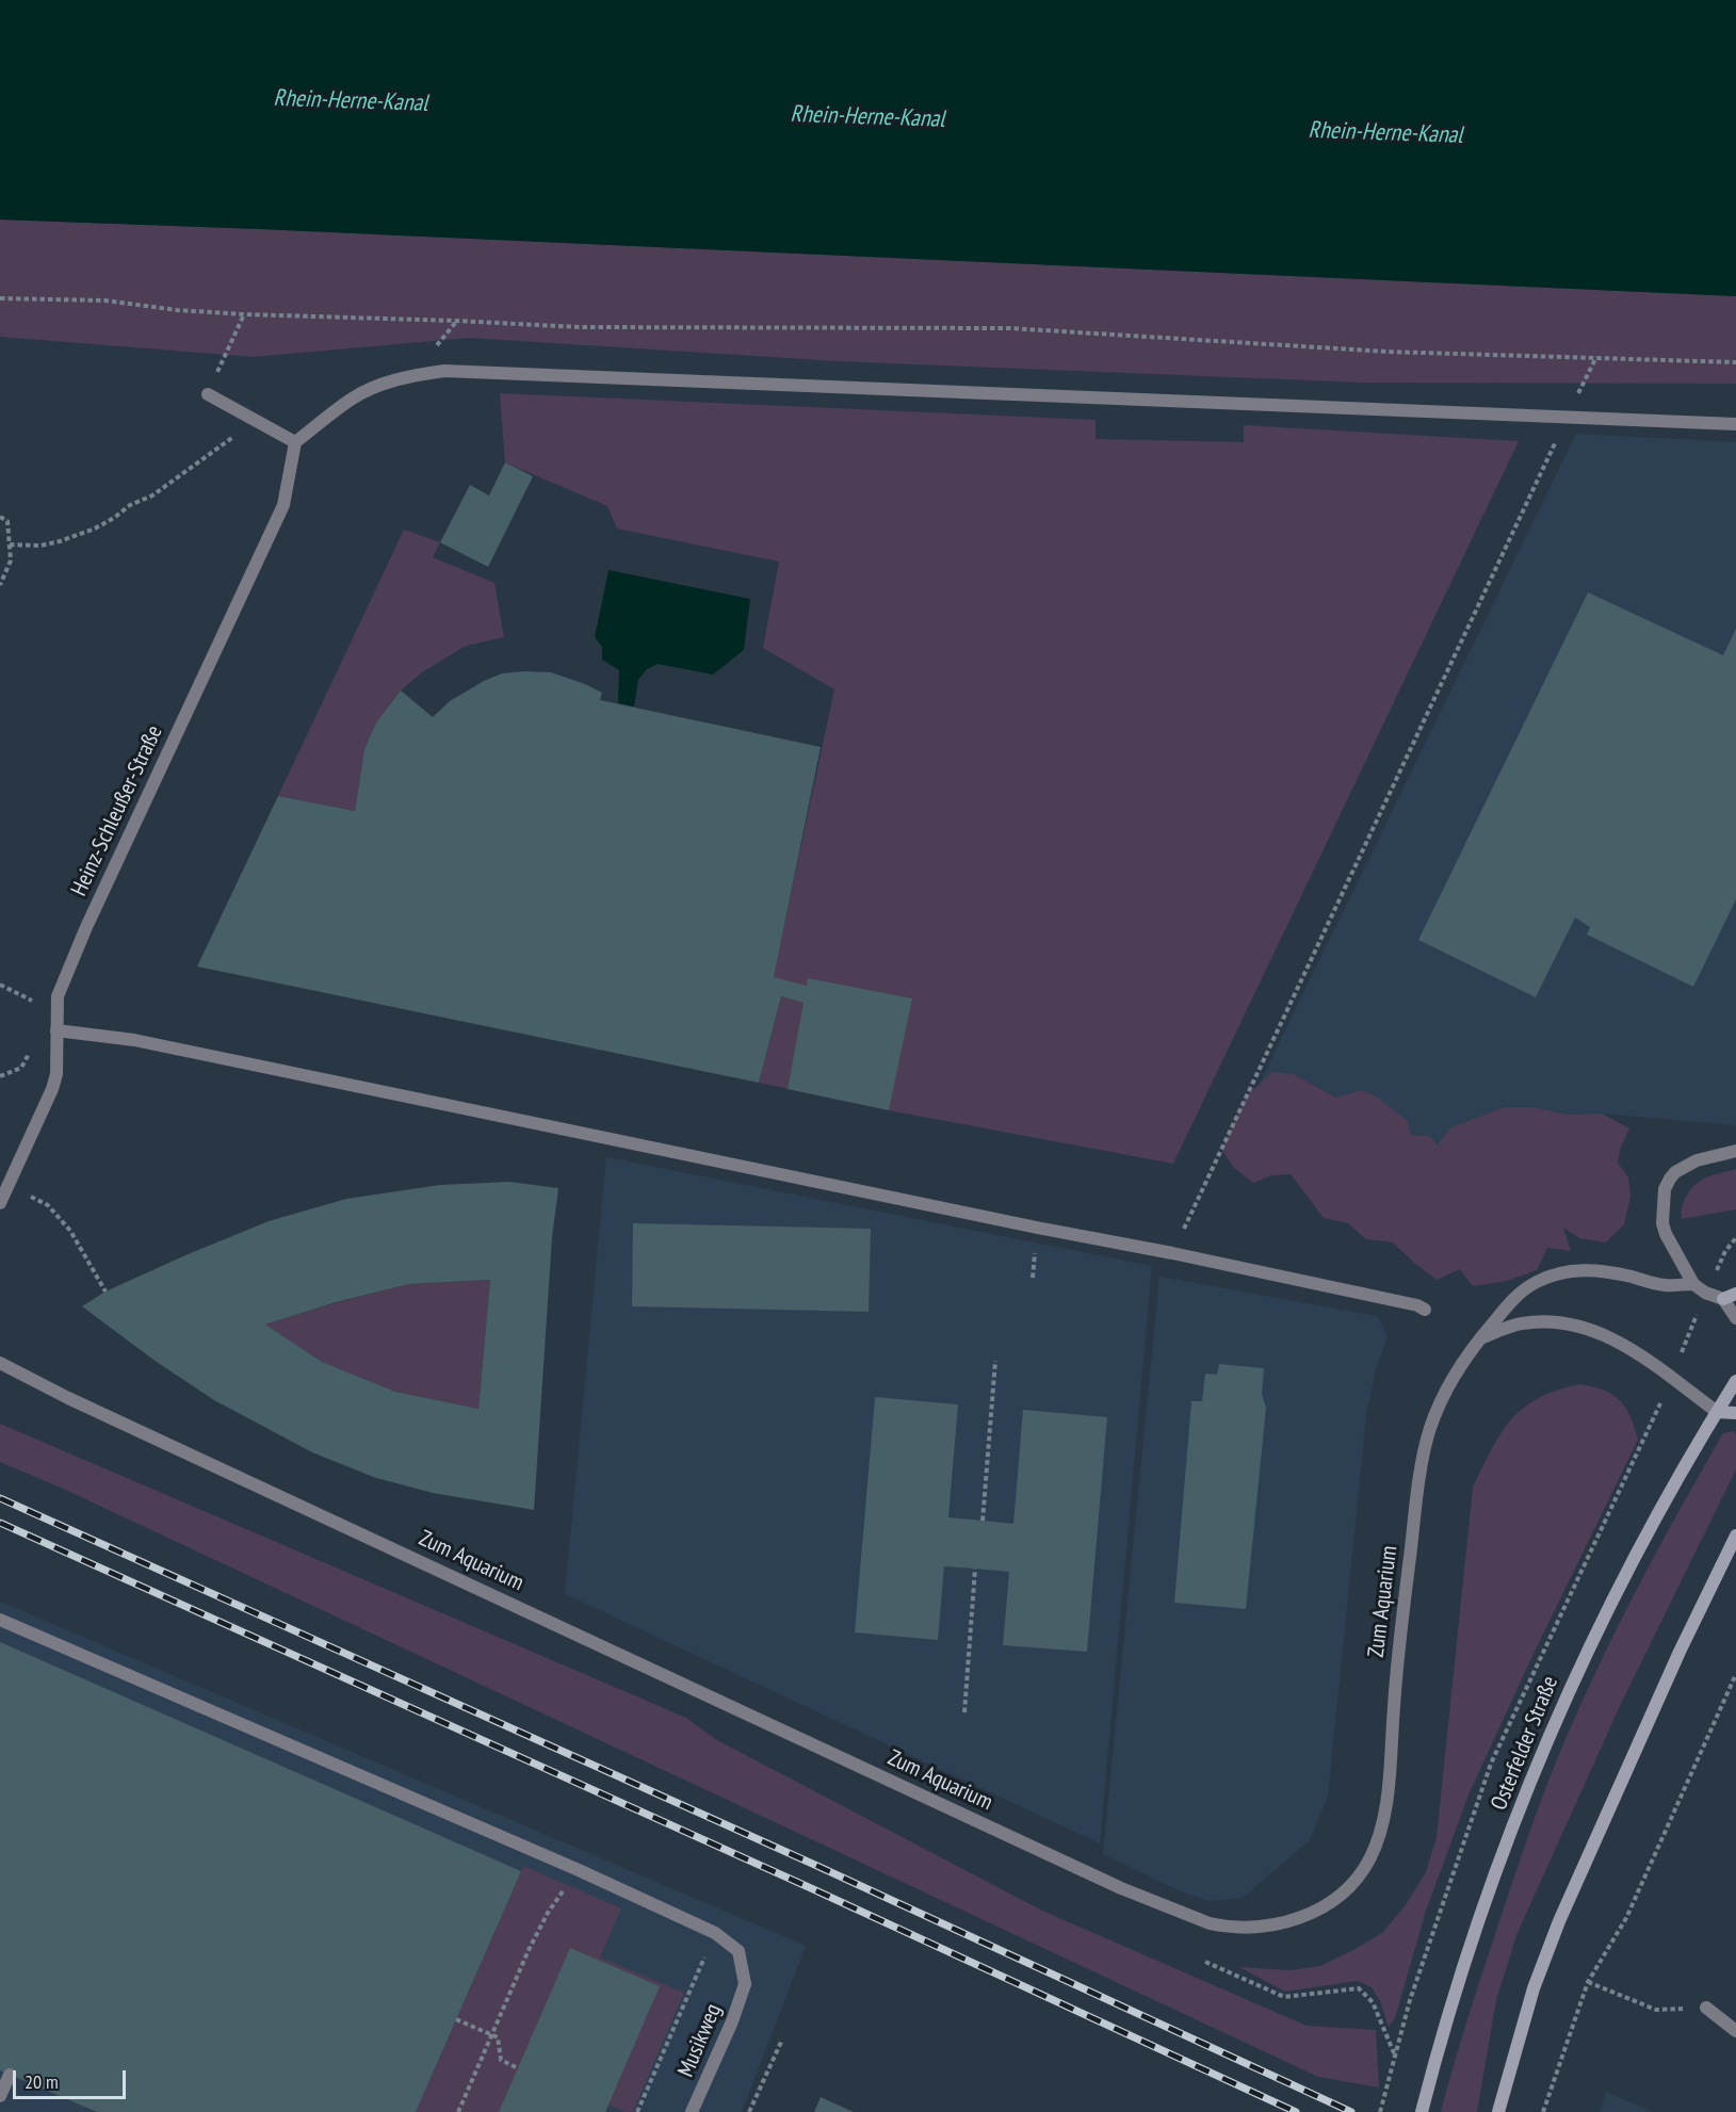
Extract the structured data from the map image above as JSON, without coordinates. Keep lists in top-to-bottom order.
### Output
{
  "streets": {
    "main road": ["Osterfelder Straße"],
    "street": ["Heinz-Schleußer-Straße", "Zum Aquarium", "Musikweg"]
  },
  "water": ["Rhein-Herne-Kanal"],
  "scale_bar": "20 m"
}
